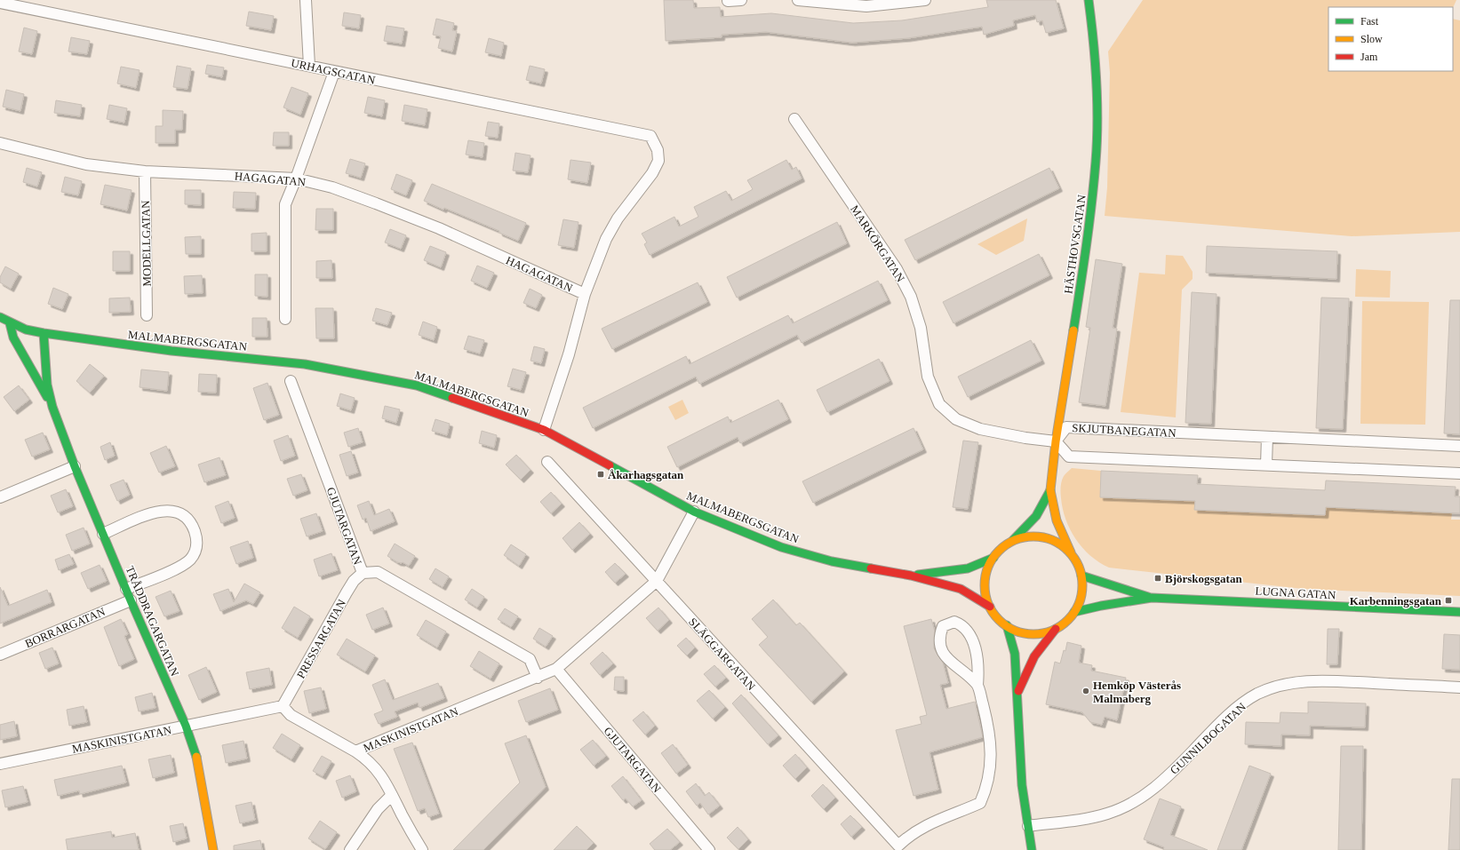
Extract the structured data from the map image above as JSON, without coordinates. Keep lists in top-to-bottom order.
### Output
{
  "streets": {
    "main road": [
      "HÄSTHOVSGATAN",
      "MALMABERGSGATAN",
      "LUGNA GATAN",
      "TRÅDDRAGARGATAN"
    ],
    "street": [
      "URHAGSGATAN",
      "HAGAGATAN",
      "MODELLGATAN",
      "MARKÖRGATAN",
      "SKJUTBANEGATAN",
      "GJUTARGATAN",
      "BORRARGATAN",
      "PRESSARGATAN",
      "SLÄGGARGATAN",
      "MASKINISTGATAN",
      "GUNNILBOGATAN"
    ]
  },
  "crossings": [
    ["URHAGSGATAN", "HAGAGATAN"],
    ["HAGAGATAN", "MODELLGATAN"],
    ["MARKÖRGATAN", "HÄSTHOVSGATAN"],
    ["MARKÖRGATAN", "SKJUTBANEGATAN"],
    ["HÄSTHOVSGATAN", "MALMABERGSGATAN"],
    ["HÄSTHOVSGATAN", "SKJUTBANEGATAN"],
    ["HÄSTHOVSGATAN", "LUGNA GATAN"],
    ["MALMABERGSGATAN", "LUGNA GATAN"],
    ["MALMABERGSGATAN", "TRÅDDRAGARGATAN"],
    ["MALMABERGSGATAN", "MASKINISTGATAN"],
    ["GJUTARGATAN", "PRESSARGATAN"],
    ["GJUTARGATAN", "MASKINISTGATAN"],
    ["TRÅDDRAGARGATAN", "BORRARGATAN"],
    ["TRÅDDRAGARGATAN", "MASKINISTGATAN"],
    ["PRESSARGATAN", "MASKINISTGATAN"],
    ["SLÄGGARGATAN", "MASKINISTGATAN"]
  ],
  "places": {
    "transit": ["Åkarhagsgatan", "Björskogsgatan", "Karbenningsgatan"],
    "other": ["Hemköp Västerås Malmaberg"]
  },
  "legend": ["Fast", "Slow", "Jam"]
}
